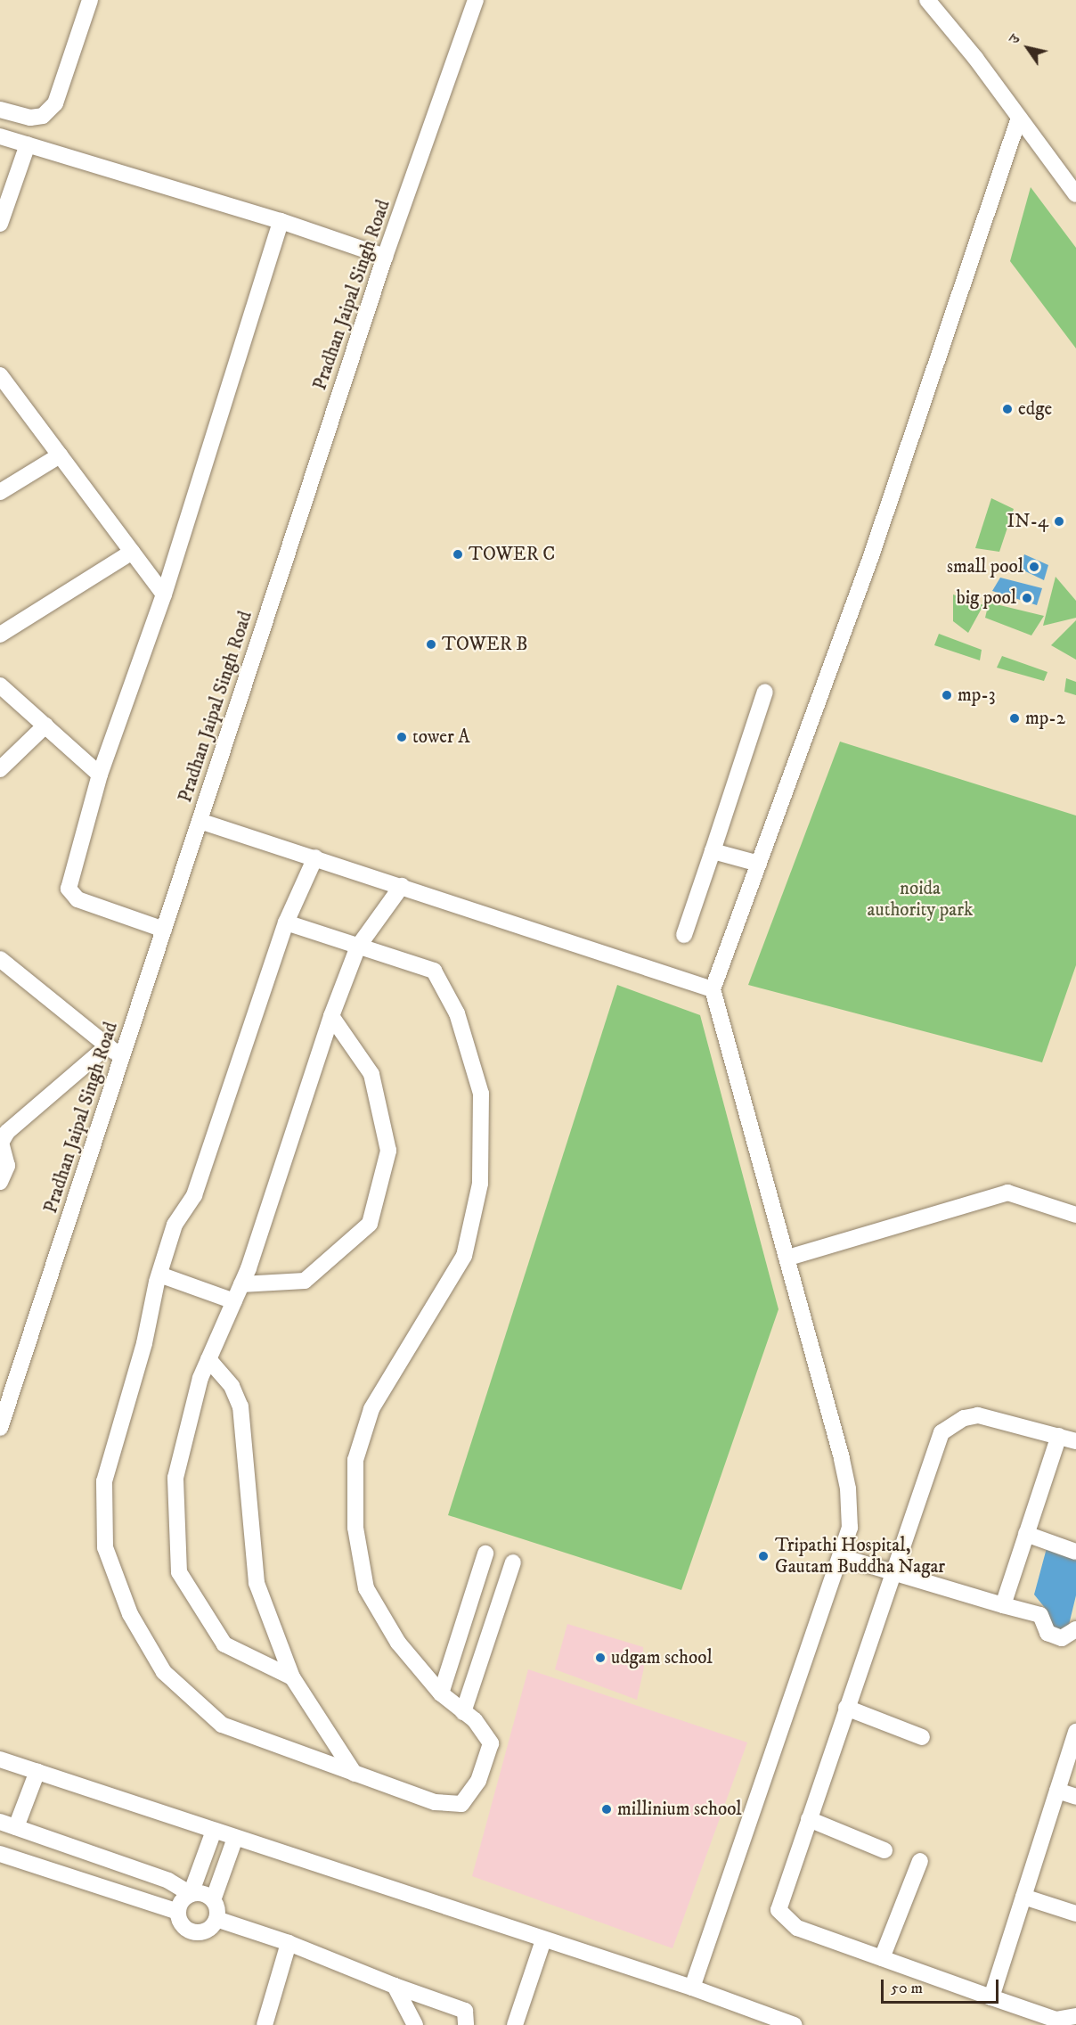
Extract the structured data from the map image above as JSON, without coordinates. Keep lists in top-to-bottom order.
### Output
{
  "streets": {
    "street": ["Pradhan Jaipal Singh Road"]
  },
  "parks": ["noida authority park"],
  "places": [
    "edge",
    "IN-4",
    "TOWER C",
    "small pool",
    "big pool",
    "TOWER B",
    "mp-3",
    "mp-2",
    "tower A",
    "Tripathi Hospital, Gautam Buddha Nagar",
    "udgam school",
    "millinium school"
  ],
  "scale_bar": "50 m",
  "north": "top left"
}
